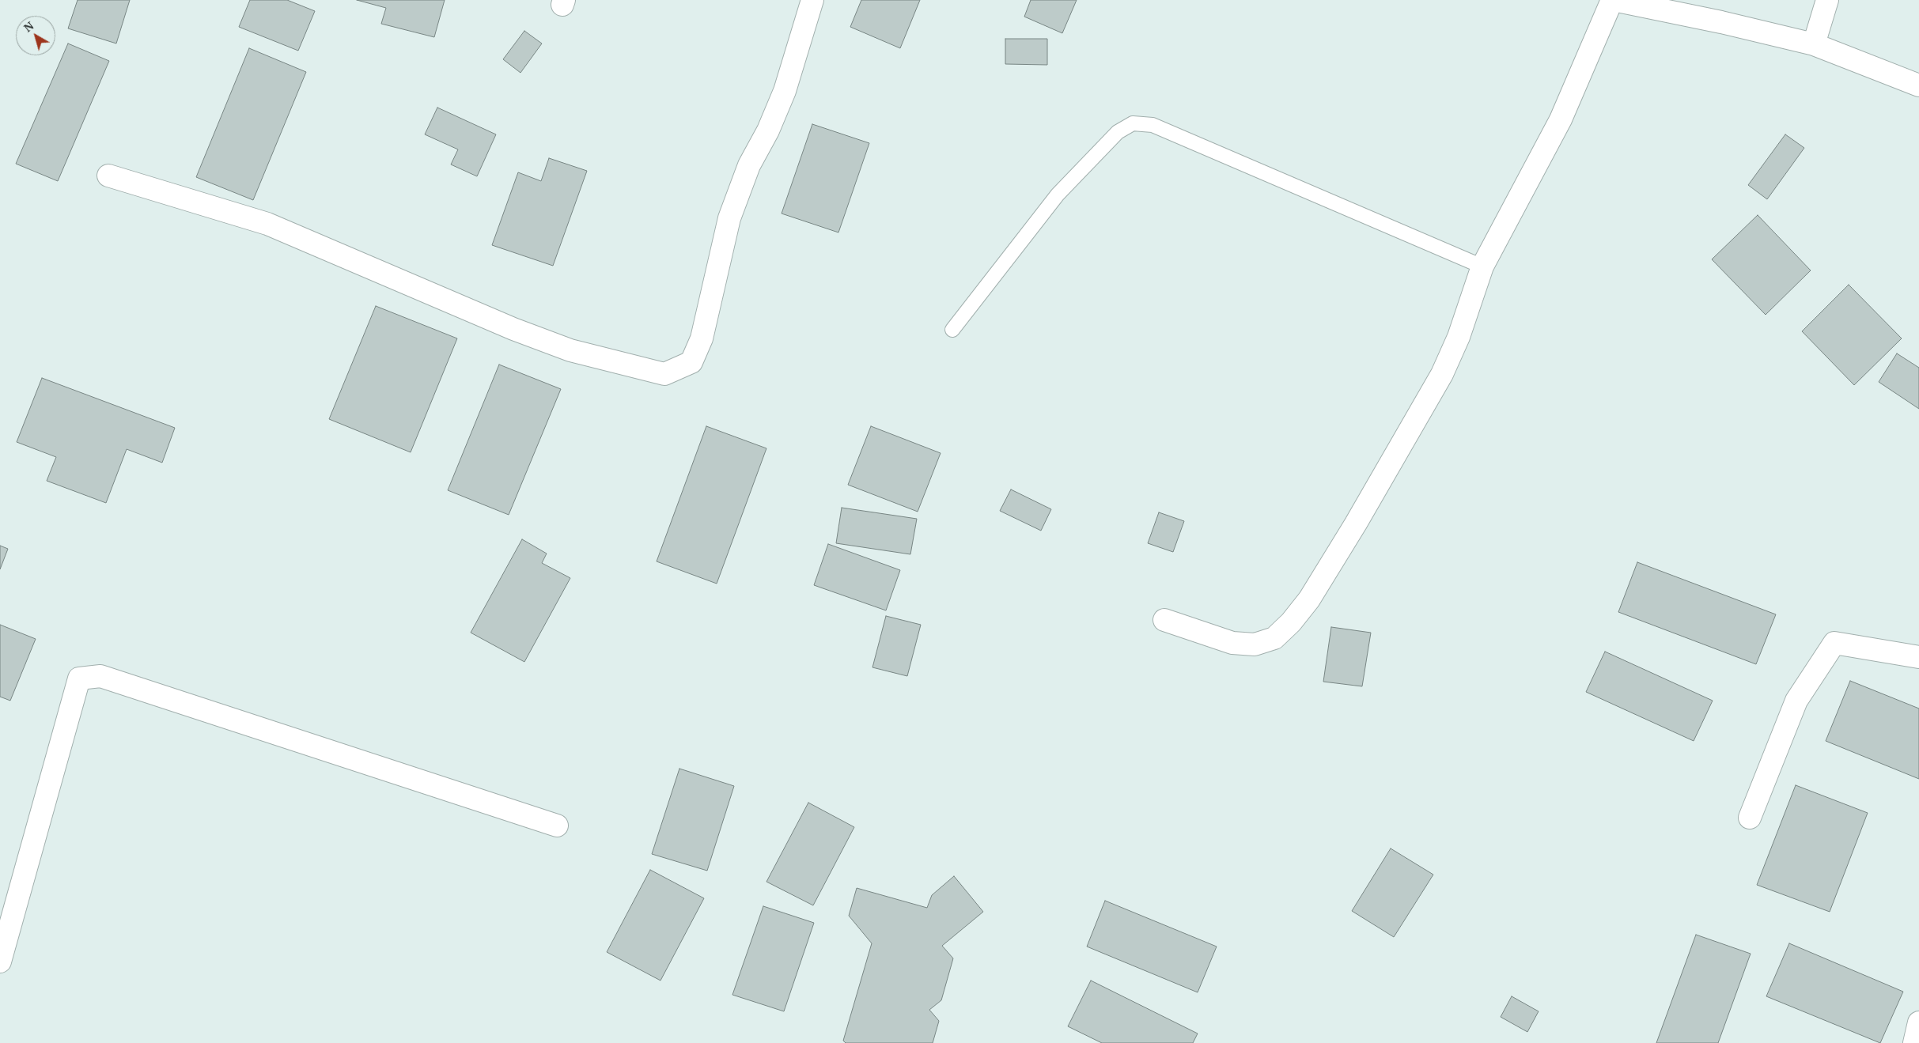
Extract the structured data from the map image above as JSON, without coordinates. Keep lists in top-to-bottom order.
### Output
{
  "north": "top left"
}
